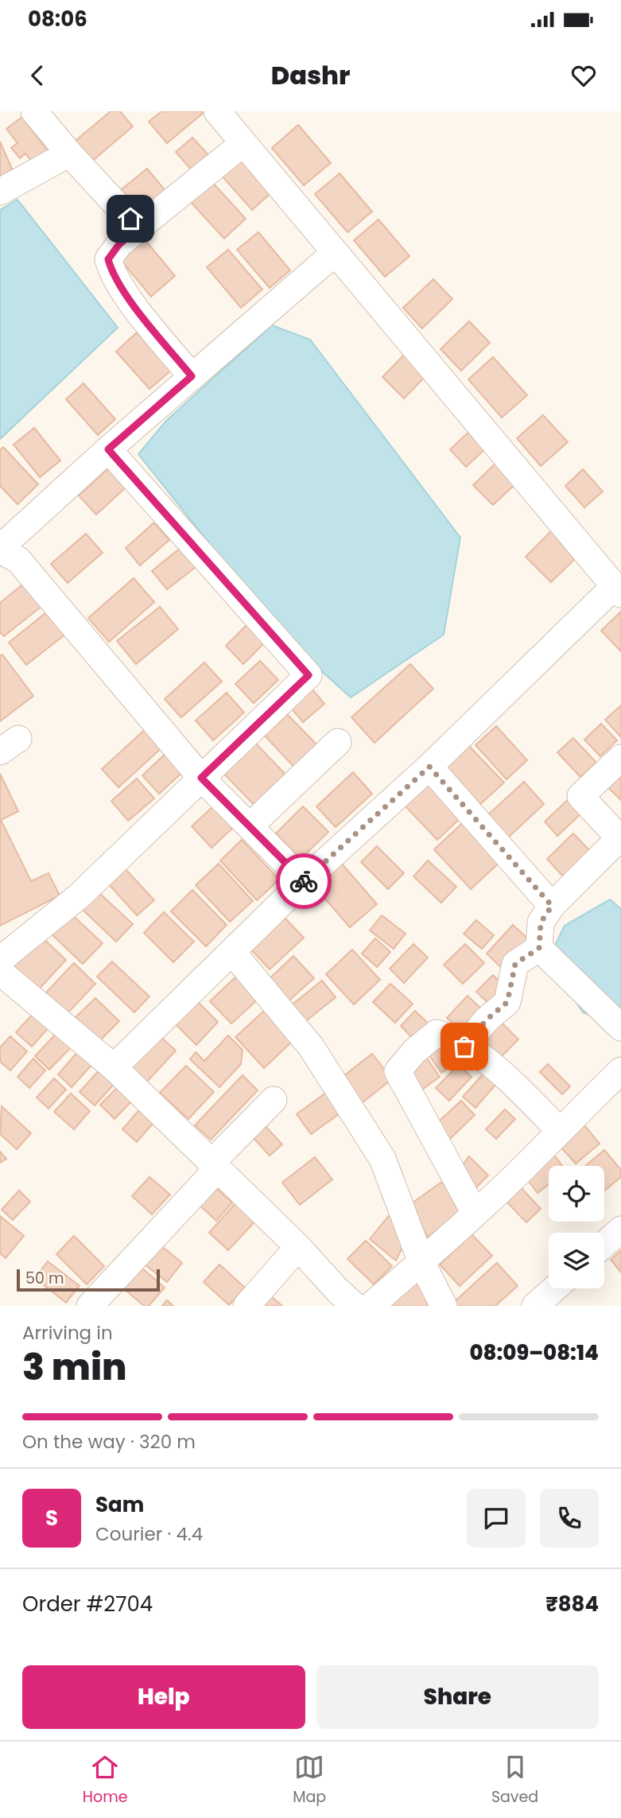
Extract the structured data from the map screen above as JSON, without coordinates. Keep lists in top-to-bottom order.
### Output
{
  "scale_bar": "50 m",
  "page": {
    "status": "08:06",
    "header": "Dashr",
    "scale": "50 m",
    "heading": ["3 min", "Arriving in", "08:09–08:14"],
    "panel": [
      "Sam",
      "Courier · 4.4",
      "Order #2704",
      "₹884"
    ],
    "bar": "On the way · 320 m",
    "round": "S",
    "buttons": ["Help", "Share"],
    "tabs": ["Home", "Map", "Saved"]
  }
}
